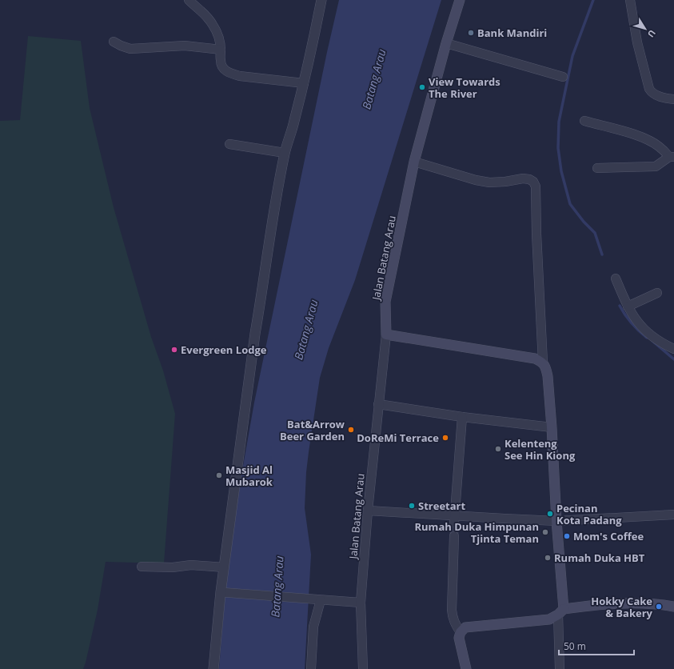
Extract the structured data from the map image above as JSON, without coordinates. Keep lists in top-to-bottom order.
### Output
{
  "streets": {
    "main road": ["Jalan Batang Arau"]
  },
  "water": ["Batang Arau"],
  "places": [
    "Bank Mandiri",
    "View Towards The River",
    "Evergreen Lodge",
    "Bat&Arrow Beer Garden",
    "DoReMi Terrace",
    "Kelenteng See Hin Kiong",
    "Masjid Al Mubarok",
    "Streetart",
    "Pecinan Kota Padang",
    "Rumah Duka Himpunan Tjinta Teman",
    "Mom's Coffee",
    "Rumah Duka HBT",
    "Hokky Cake & Bakery"
  ],
  "scale_bar": "50 m",
  "north": "bottom right"
}
